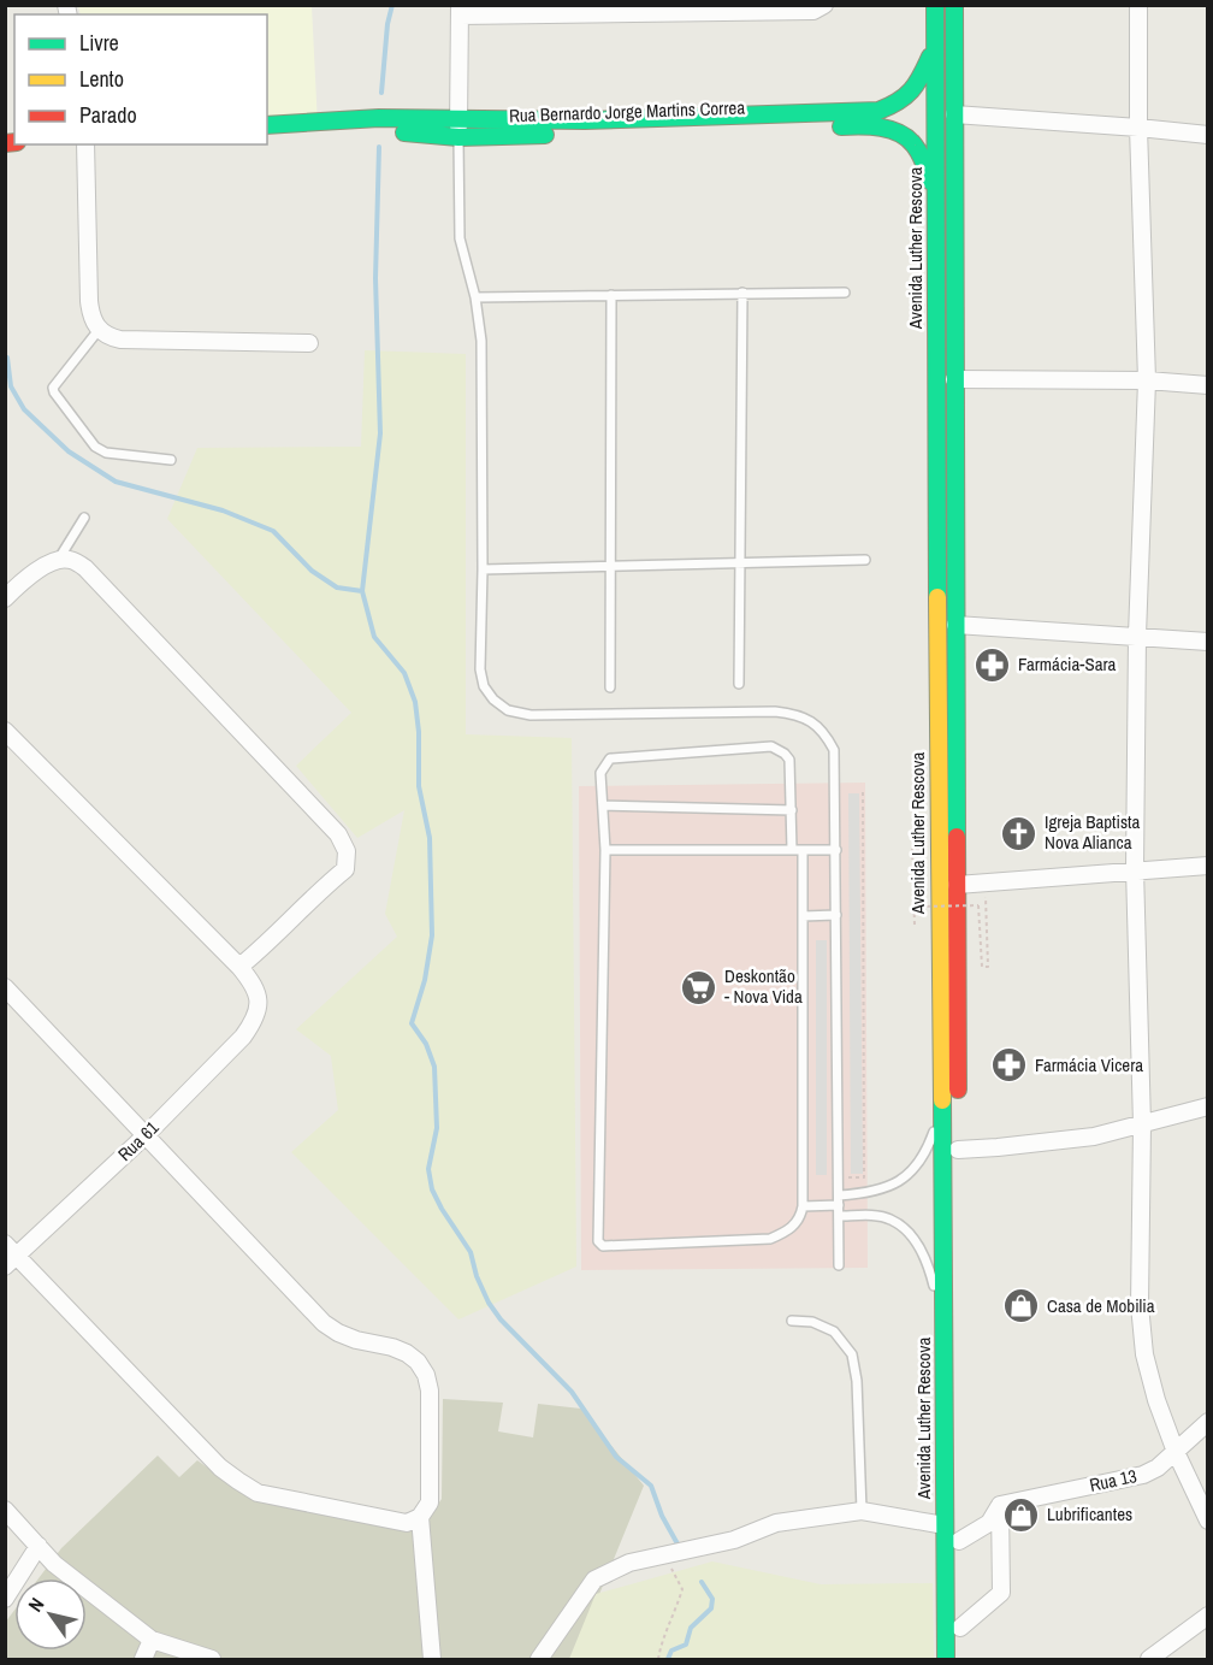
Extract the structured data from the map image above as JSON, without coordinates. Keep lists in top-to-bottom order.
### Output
{
  "streets": {
    "main road": ["Rua Bernardo Jorge Martins Correa", "Avenida Luther Rescova"],
    "street": ["Rua 61", "Rua 13"]
  },
  "crossings": [
    ["Rua Bernardo Jorge Martins Correa", "Avenida Luther Rescova"]
  ],
  "places": {
    "pharmacy": ["Farmácia-Sara", "Farmácia Vicera"],
    "church": ["Igreja Baptista Nova Alianca"],
    "supermarket": ["Deskontão - Nova Vida"],
    "shop": ["Casa de Mobilia", "Lubrificantes"]
  },
  "legend": ["Livre", "Lento", "Parado"],
  "north": "top left"
}
